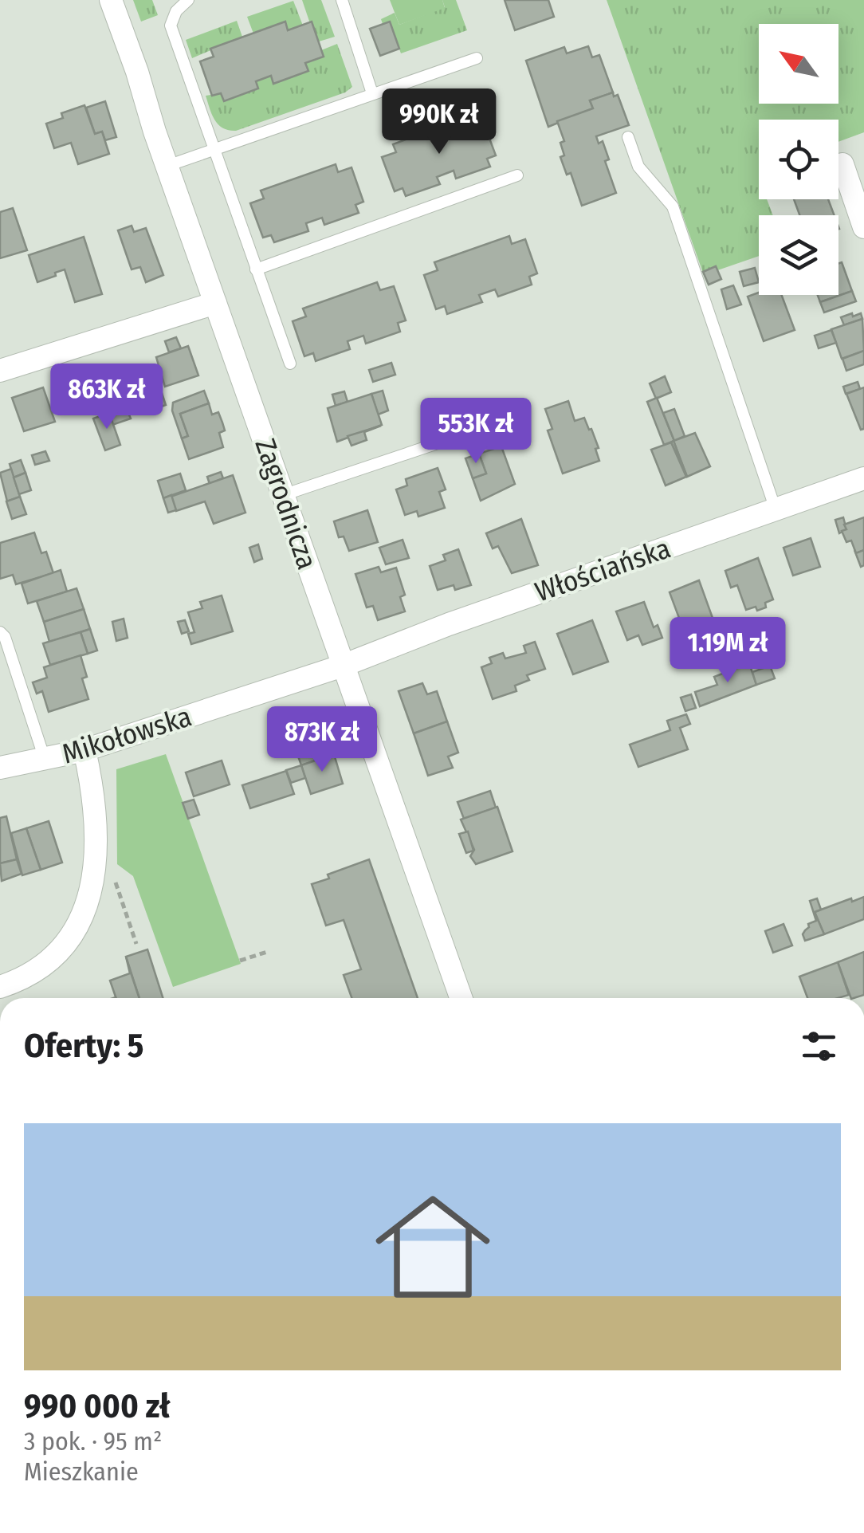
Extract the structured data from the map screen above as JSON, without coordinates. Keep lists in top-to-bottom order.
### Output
{
  "streets": {
    "street": ["Zagrodnicza", "Włościańska", "Mikołowska"]
  },
  "crossings": [
    ["Zagrodnicza", "Włościańska"],
    ["Zagrodnicza", "Mikołowska"],
    ["Włościańska", "Mikołowska"]
  ],
  "north": "top left",
  "page": {
    "price": [
      "990K zł",
      "863K zł",
      "553K zł",
      "1.19M zł",
      "873K zł"
    ],
    "heading": "Oferty: 5",
    "list": [
      {
        "name": "990 000 zł",
        "note": "3 pok. · 95 m² · Mieszkanie"
      }
    ]
  }
}
